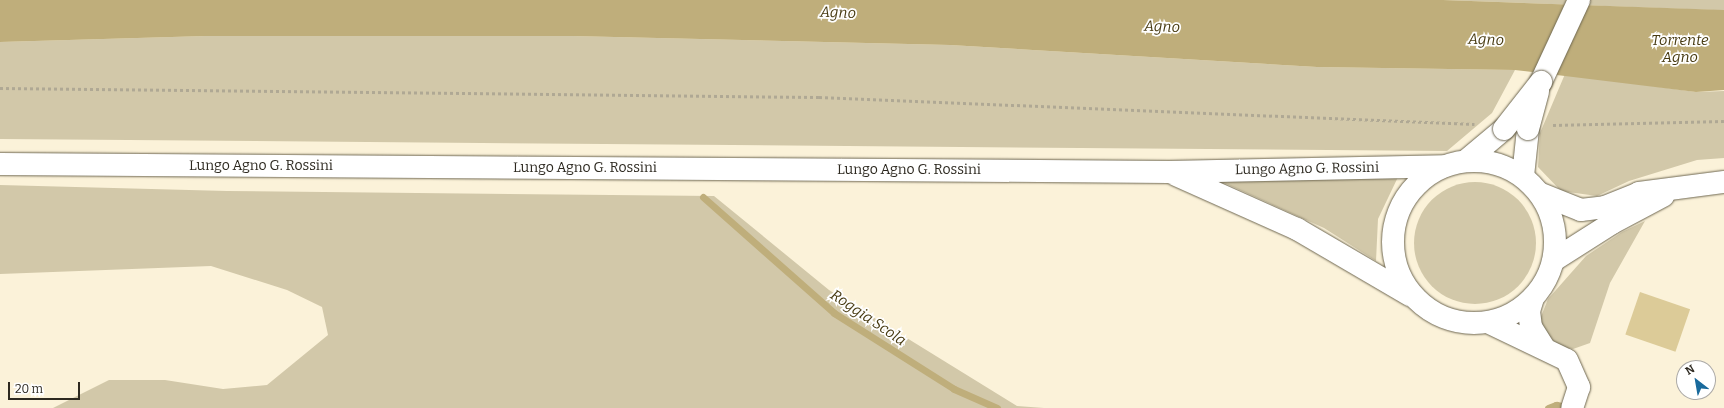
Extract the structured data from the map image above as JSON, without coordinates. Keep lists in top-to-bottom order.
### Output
{
  "streets": {
    "main road": ["Lungo Agno G. Rossini"]
  },
  "water": ["Agno", "Torrente Agno", "Roggia Scola"],
  "scale_bar": "20 m",
  "north": "top left"
}
